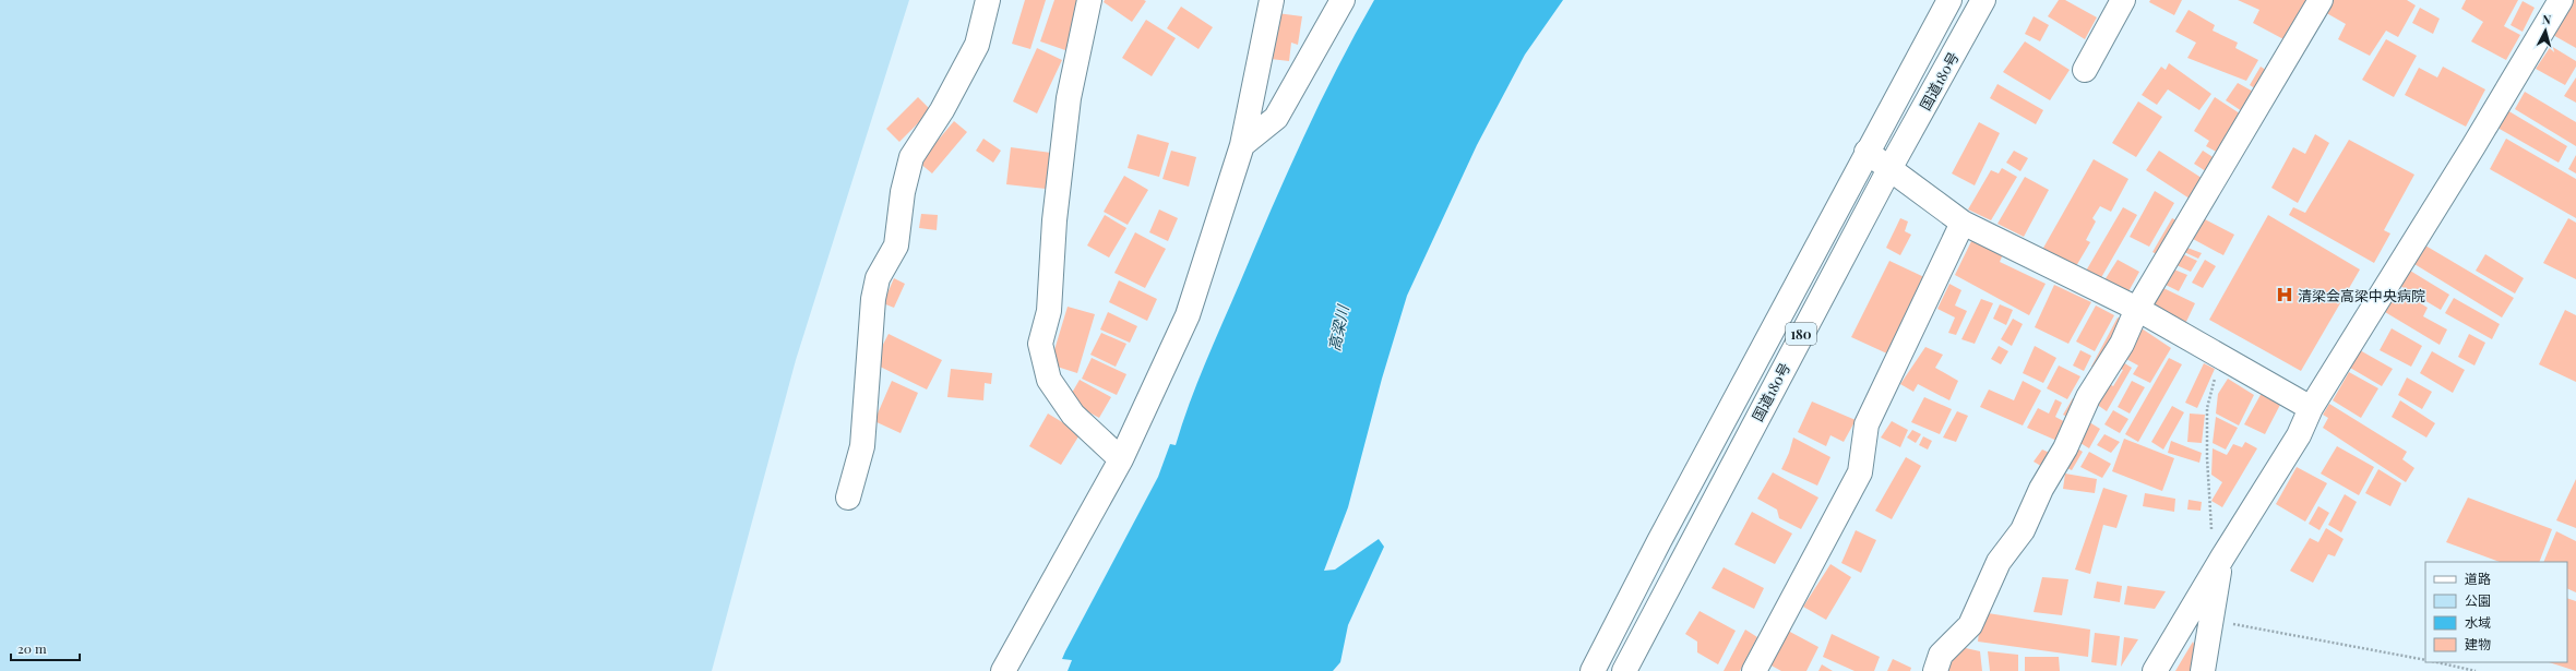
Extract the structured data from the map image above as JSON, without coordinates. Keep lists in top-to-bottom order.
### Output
{
  "streets": {
    "main road": ["国道180号", "180"]
  },
  "water": ["高梁川"],
  "places": {
    "hospital": ["清梁会高梁中央病院"]
  },
  "legend": [
    "道路",
    "公園",
    "水域",
    "建物"
  ],
  "scale_bar": "20 m",
  "north": "top"
}
